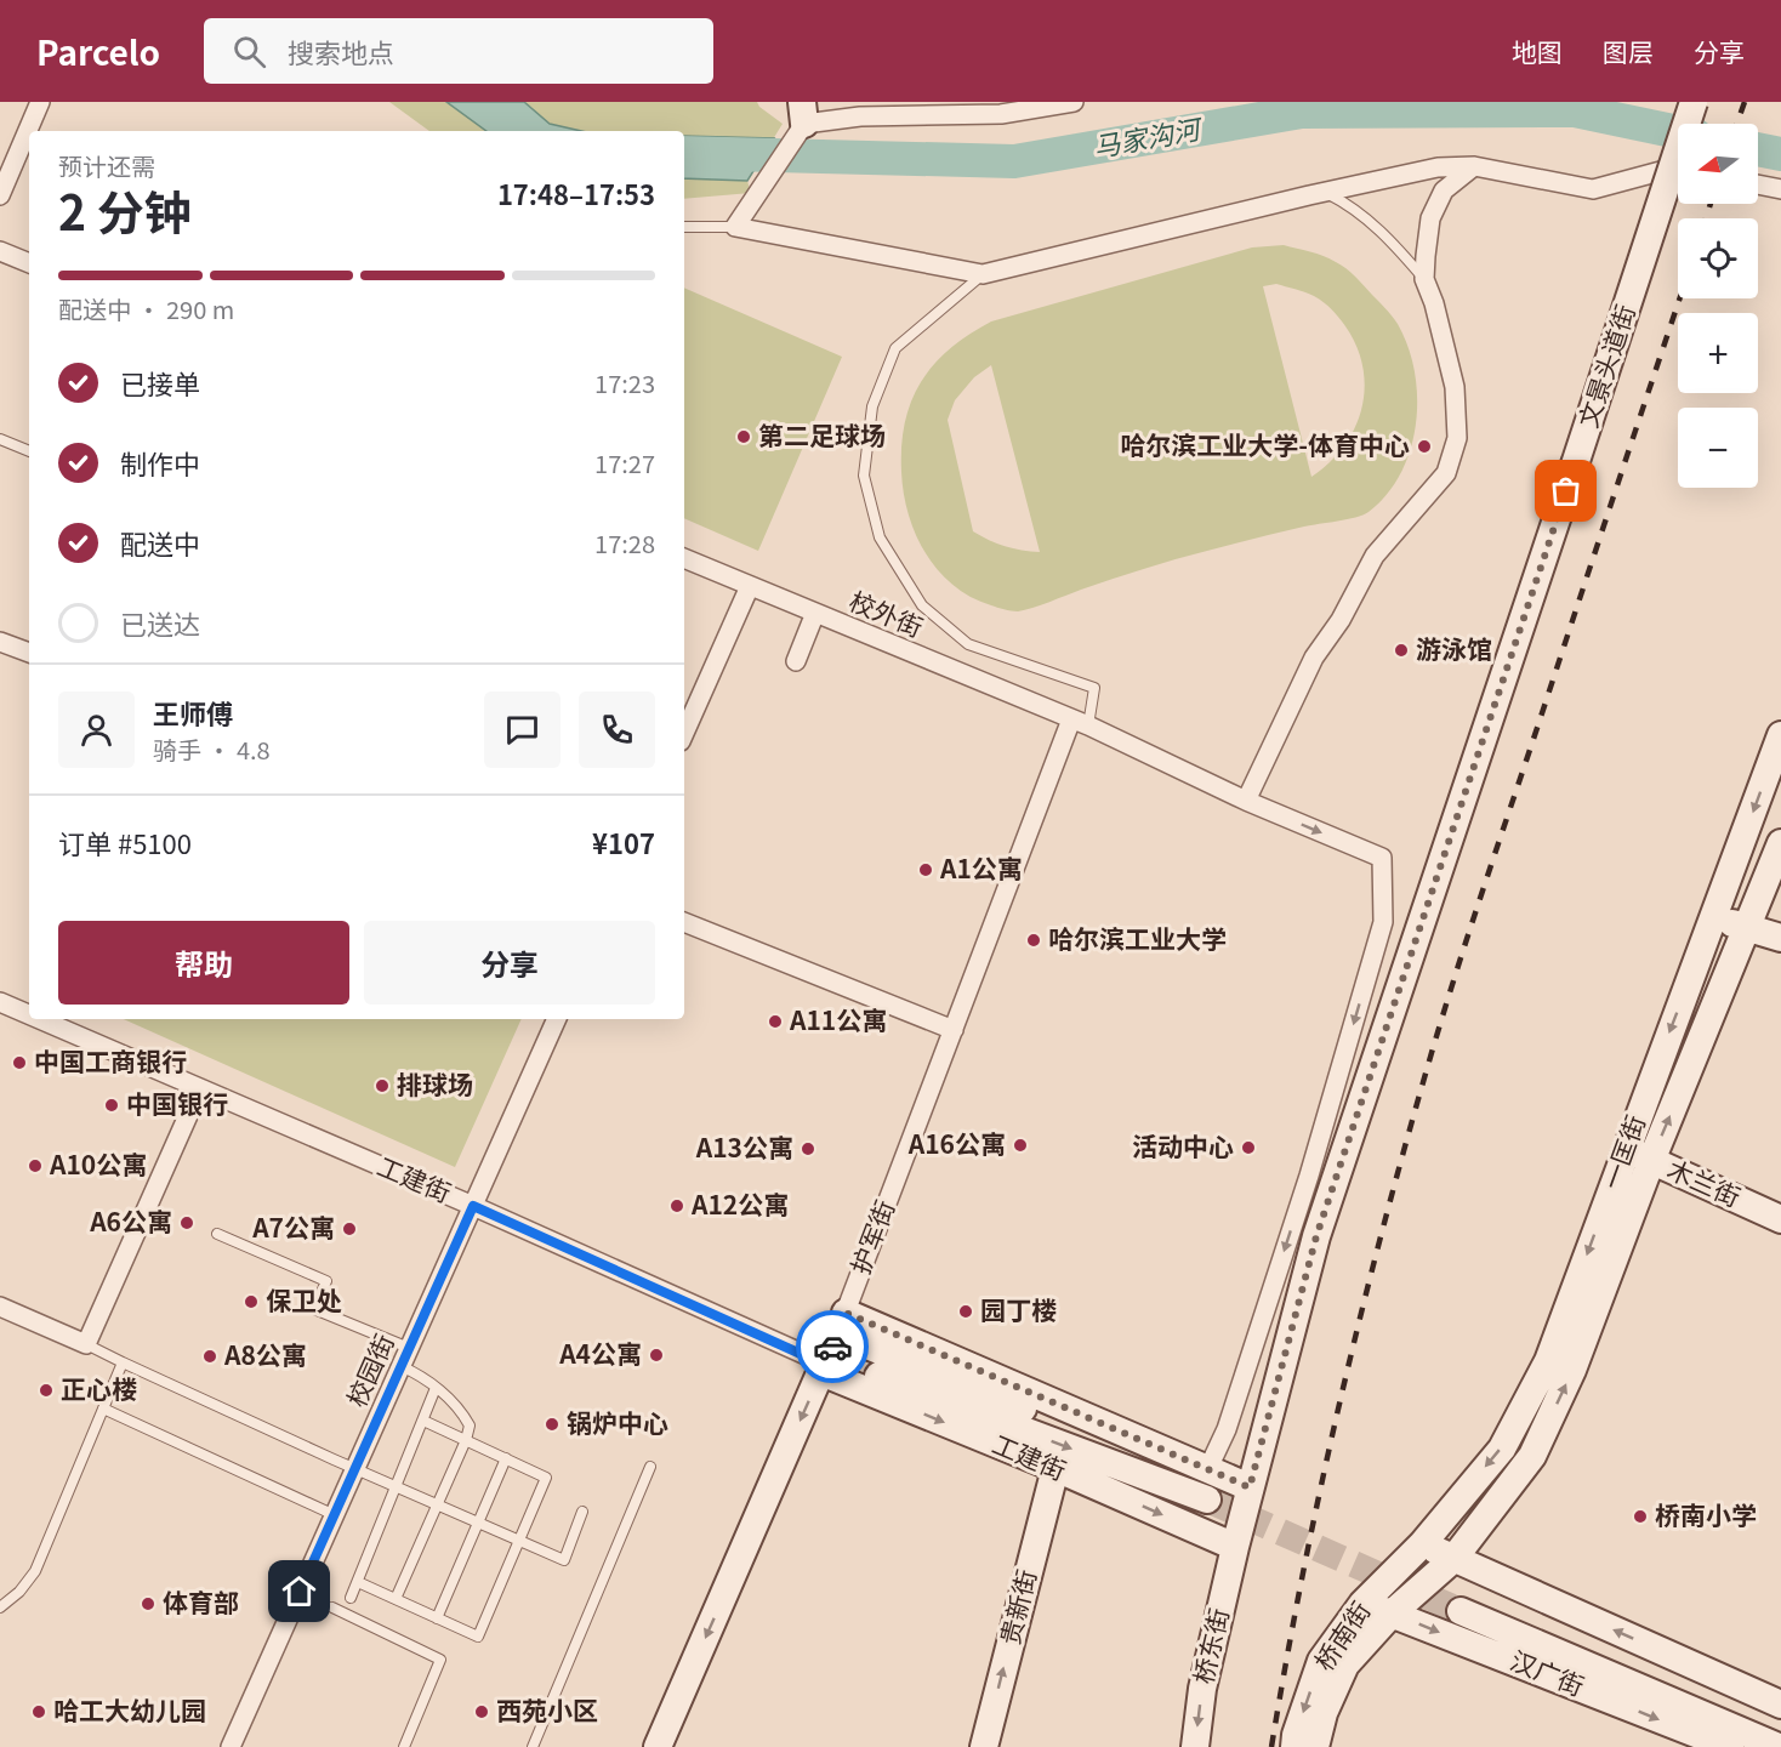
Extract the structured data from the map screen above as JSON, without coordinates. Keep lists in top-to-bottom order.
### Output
{
  "streets": {
    "main road": [
      "文景头道街",
      "一匡街",
      "工建街",
      "木兰街",
      "护军街",
      "贵新街",
      "桥南街",
      "桥东街",
      "汉广街"
    ],
    "street": ["校外街", "校园街"]
  },
  "crossings": [
    ["文景头道街", "工建街"],
    ["文景头道街", "桥东街"],
    ["校外街", "工建街"],
    ["校外街", "护军街"],
    ["一匡街", "木兰街"],
    ["一匡街", "桥南街"],
    ["工建街", "护军街"],
    ["工建街", "校园街"],
    ["工建街", "贵新街"],
    ["工建街", "桥东街"],
    ["桥南街", "汉广街"]
  ],
  "one_way": [
    "校外街",
    "护军街",
    "贵新街",
    "桥东街"
  ],
  "water": ["马家沟河"],
  "places": [
    "第二足球场",
    "哈尔滨工业大学-体育中心",
    "游泳馆",
    "A1公寓",
    "哈尔滨工业大学",
    "A11公寓",
    "中国工商银行",
    "排球场",
    "中国银行",
    "A16公寓",
    "活动中心",
    "A13公寓",
    "A10公寓",
    "A12公寓",
    "A6公寓",
    "A7公寓",
    "保卫处",
    "园丁楼",
    "A4公寓",
    "A8公寓",
    "正心楼",
    "锅炉中心",
    "桥南小学",
    "体育部",
    "哈工大幼儿园",
    "西苑小区"
  ],
  "north": "left",
  "page": {
    "header": "Parcelo",
    "search": "搜索地点",
    "nav": ["地图", "图层", "分享"],
    "map_buttons": ["+", "−"],
    "heading": ["2 分钟", "预计还需", "17:48–17:53"],
    "panel": [
      "王师傅",
      "骑手 · 4.8",
      "订单 #5100",
      "¥107"
    ],
    "bar": "配送中 · 290 m",
    "list": [
      ["已接单", "17:23"],
      ["制作中", "17:27"],
      ["配送中", "17:28"],
      "已送达"
    ],
    "buttons": ["帮助", "分享"]
  }
}
